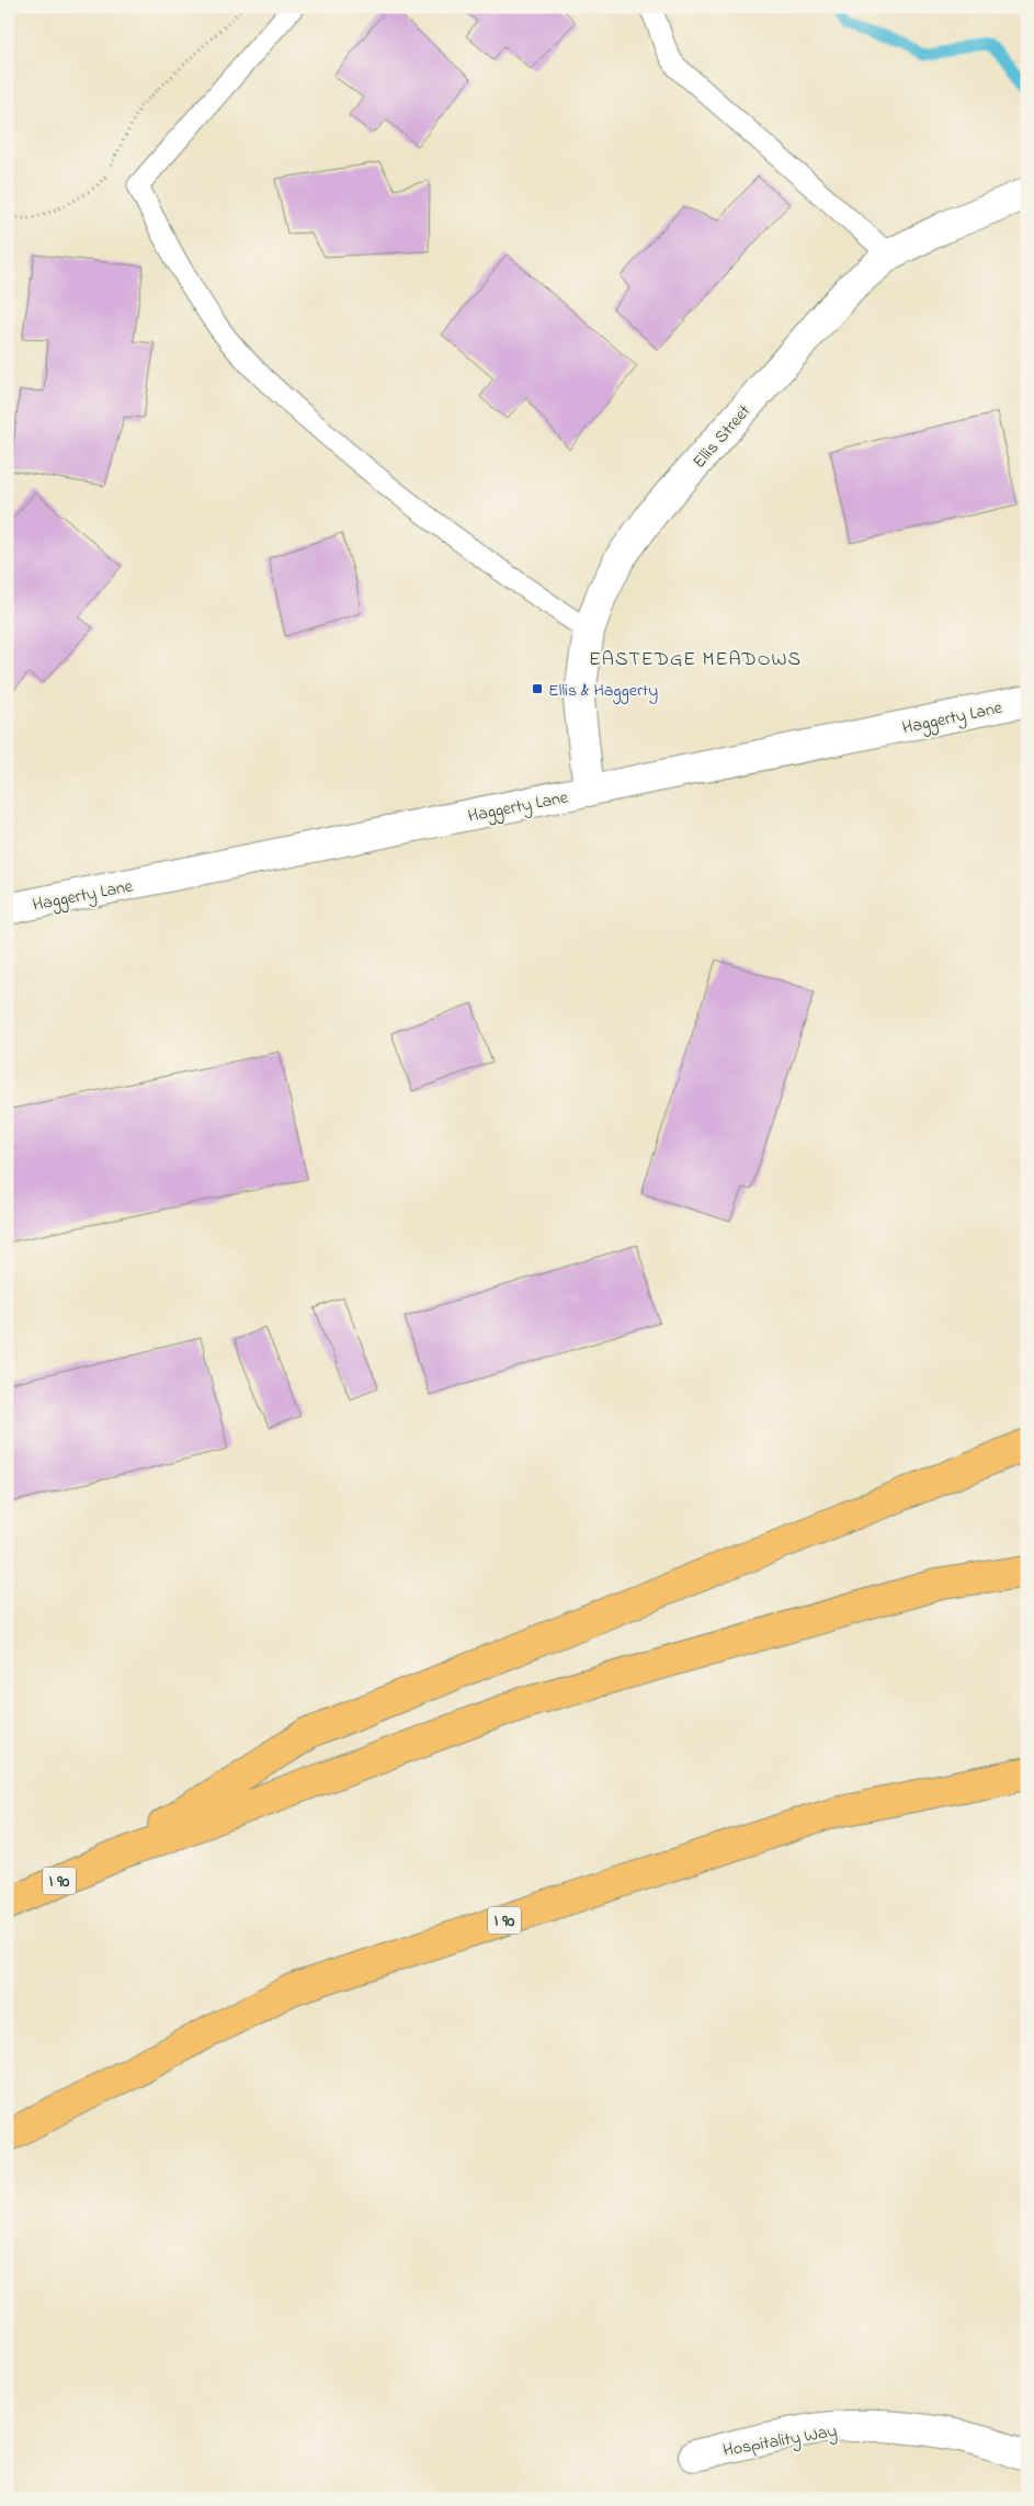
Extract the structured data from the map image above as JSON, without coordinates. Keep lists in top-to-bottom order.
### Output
{
  "streets": {
    "highway": ["I 90"],
    "street": ["Ellis Street", "Haggerty Lane", "Hospitality Way"]
  },
  "crossings": [
    ["Ellis Street", "Haggerty Lane"]
  ],
  "districts": ["EASTEDGE MEADOWS"],
  "places": {
    "transit": ["Ellis & Haggerty"]
  }
}
